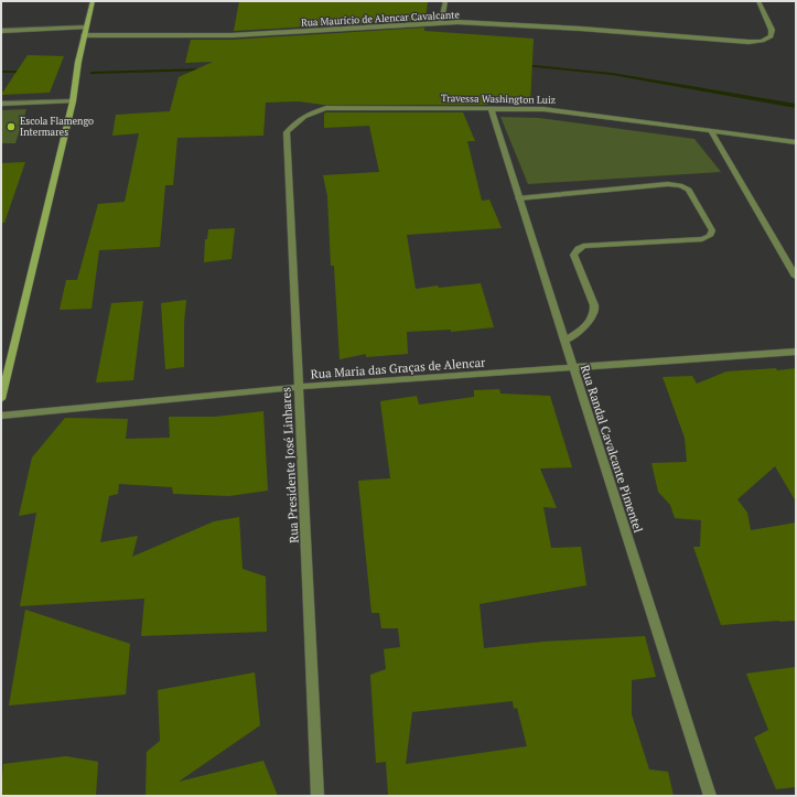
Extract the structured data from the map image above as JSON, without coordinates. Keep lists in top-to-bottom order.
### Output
{
  "streets": {
    "street": [
      "Rua Maurício de Alencar Cavalcante",
      "Travessa Washington Luiz",
      "Rua Maria das Graças de Alencar",
      "Rua Randal Cavalcante Pimentel",
      "Rua Presidente José Linhares"
    ]
  },
  "crossings": [
    ["Travessa Washington Luiz", "Rua Randal Cavalcante Pimentel"],
    ["Travessa Washington Luiz", "Rua Presidente José Linhares"],
    ["Rua Maria das Graças de Alencar", "Rua Randal Cavalcante Pimentel"],
    ["Rua Maria das Graças de Alencar", "Rua Presidente José Linhares"]
  ],
  "places": ["Escola Flamengo Intermares"]
}
